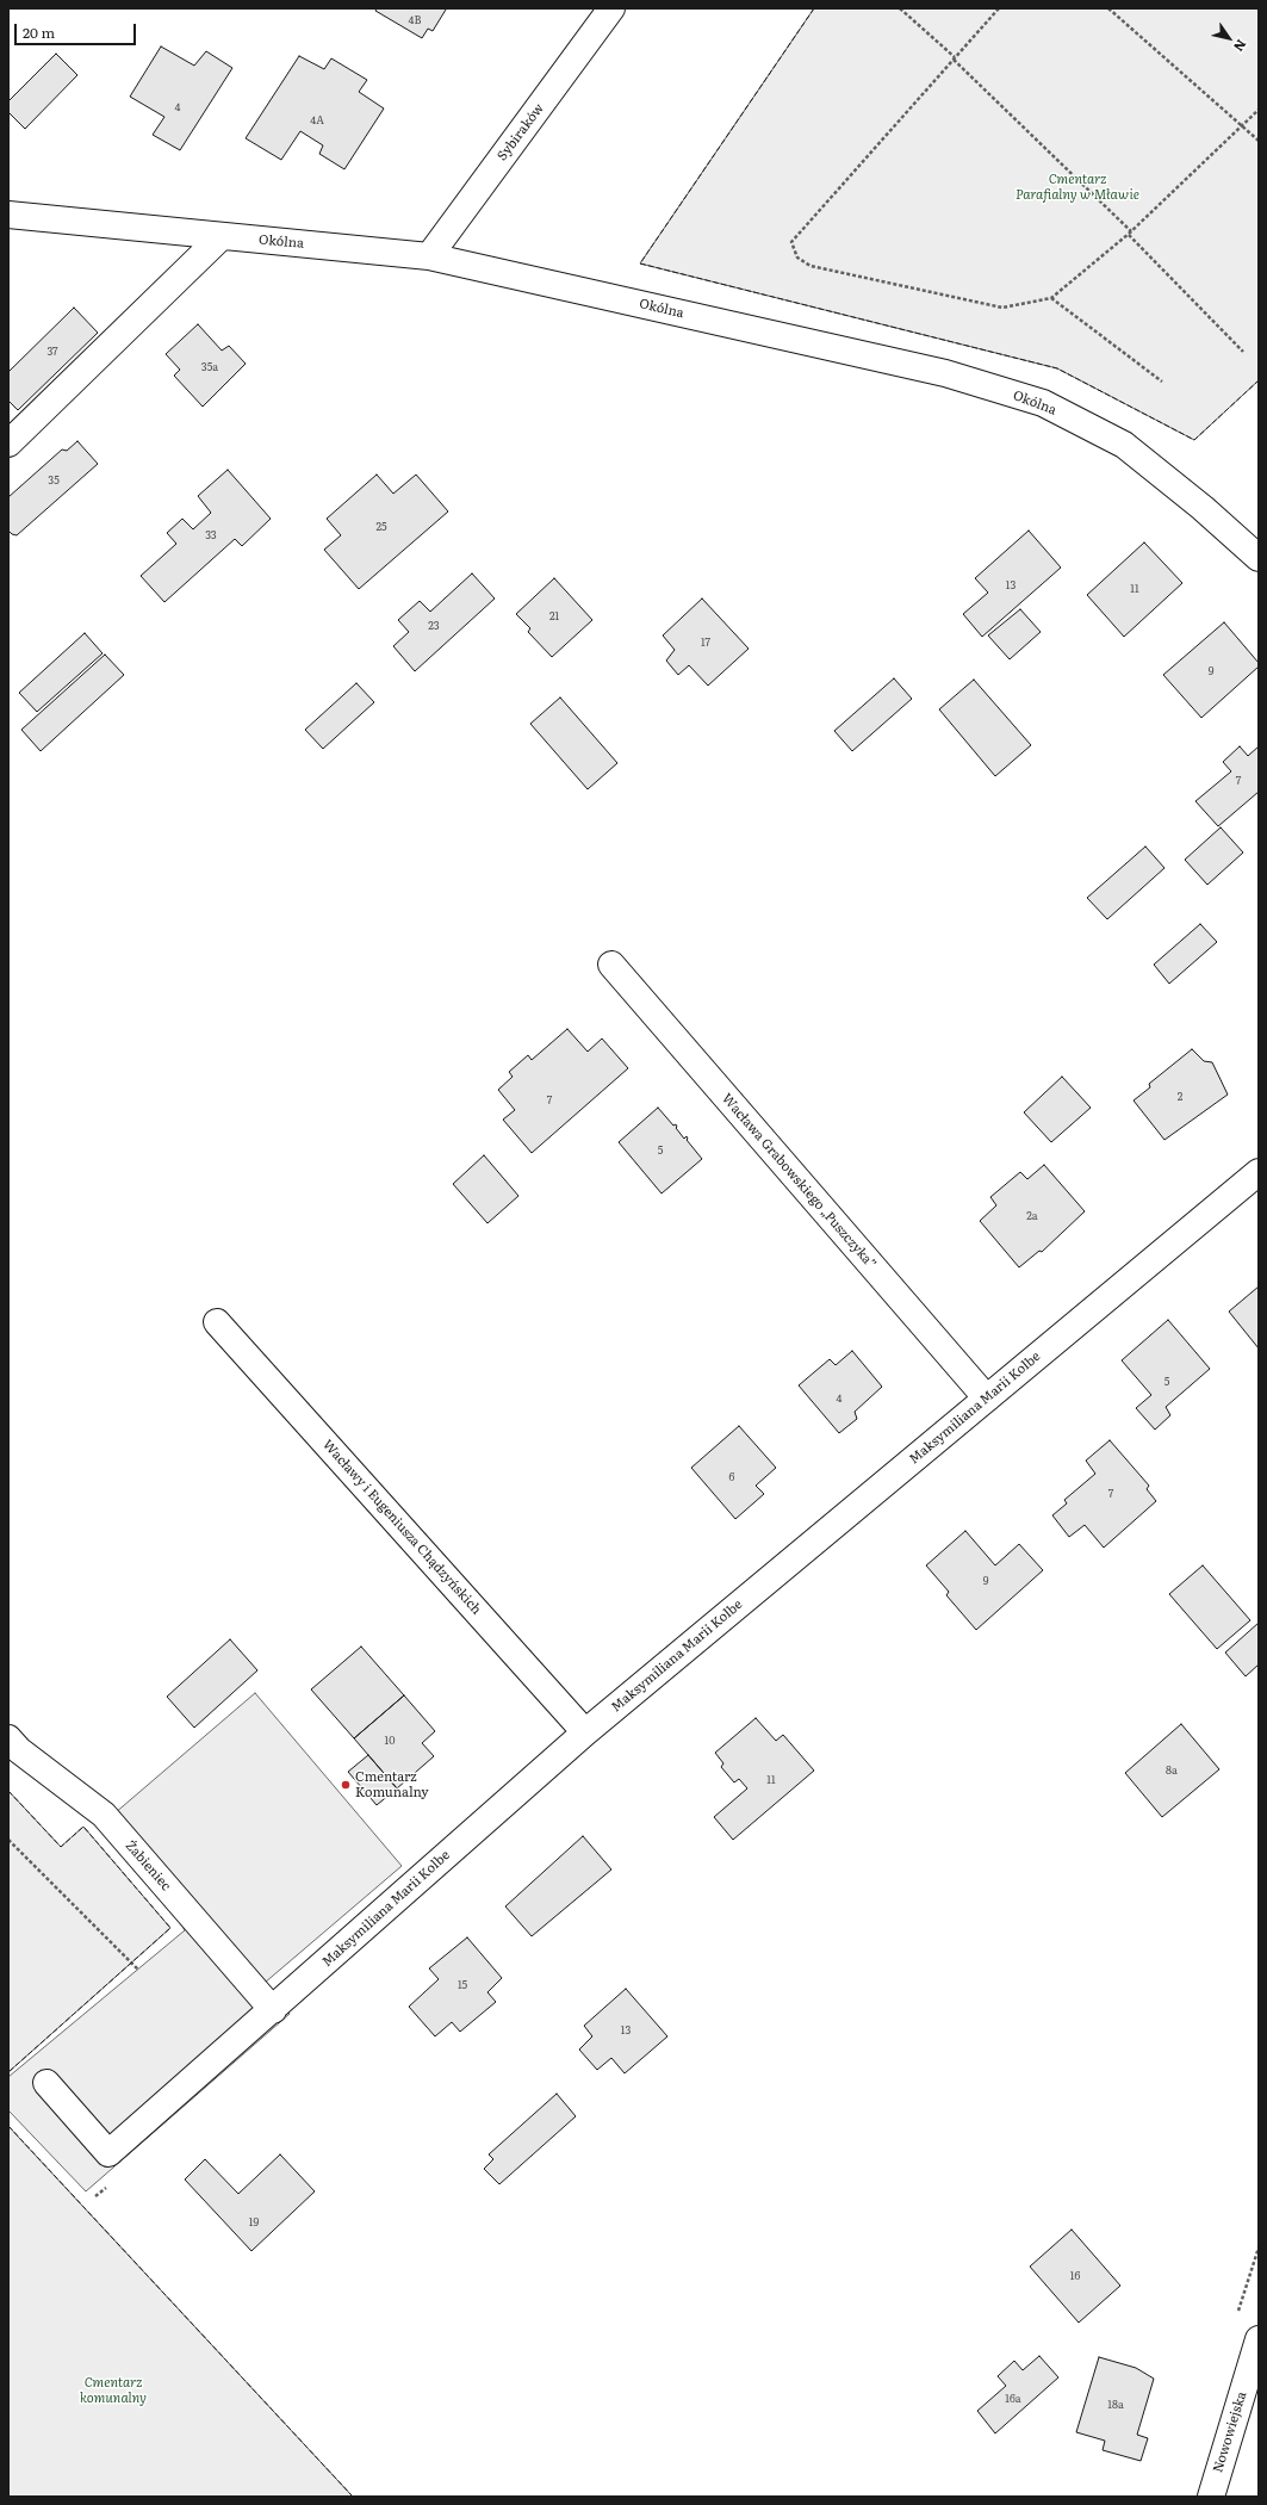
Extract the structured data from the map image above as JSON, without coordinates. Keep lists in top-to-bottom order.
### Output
{
  "streets": {
    "street": [
      "Sybiraków",
      "Okólna",
      "Wacława Grabowskiego „Puszczyka”",
      "Maksymiliana Marii Kolbe",
      "Wacławy i Eugeniusza Chądzyńskich",
      "Żabieniec",
      "Nowowiejska"
    ]
  },
  "crossings": [
    ["Sybiraków", "Okólna"],
    ["Wacława Grabowskiego „Puszczyka”", "Maksymiliana Marii Kolbe"],
    ["Maksymiliana Marii Kolbe", "Wacławy i Eugeniusza Chądzyńskich"],
    ["Maksymiliana Marii Kolbe", "Żabieniec"]
  ],
  "parks": ["Cmentarz Parafialny w Mławie", "Cmentarz komunalny"],
  "places": ["Cmentarz Komunalny"],
  "house_numbers": [
    "4B",
    "4",
    "4A",
    "37",
    "35a",
    "35",
    "25",
    "33",
    "13",
    "11",
    "21",
    "23",
    "17",
    "9",
    "7",
    "2",
    "7",
    "5",
    "2a",
    "5",
    "4",
    "6",
    "7",
    "9",
    "10",
    "8a",
    "11",
    "15",
    "13",
    "19",
    "16",
    "16a",
    "18a"
  ],
  "scale_bar": "20 m",
  "north": "bottom right"
}
